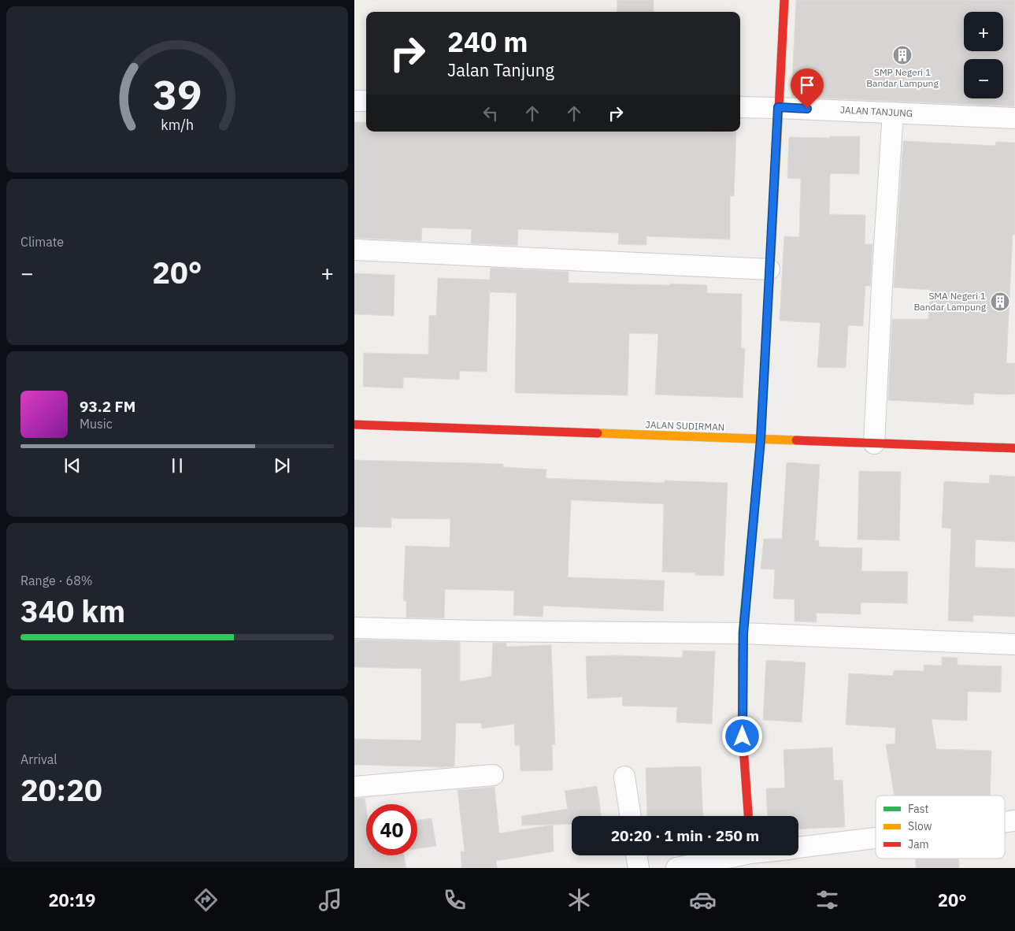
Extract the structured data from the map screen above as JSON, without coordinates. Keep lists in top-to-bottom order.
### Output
{
  "streets": {
    "street": ["JALAN TANJUNG", "JALAN SUDIRMAN"]
  },
  "places": {
    "building": ["SMP Negeri 1 Bandar Lampung", "SMA Negeri 1 Bandar Lampung"]
  },
  "legend": ["Fast", "Slow", "Jam"],
  "page": {
    "map_buttons": ["+", "−"],
    "turn": ["240 m", "Jalan Tanjung"],
    "tile": [
      "Climate",
      ["Range · 68%", "340 km"],
      ["Arrival", "20:20"]
    ],
    "heat": ["−", "20°", "+"],
    "song": ["93.2 FM", "Music"],
    "limit": "40",
    "trip": "20:20 · 1 min · 250 m",
    "tabs": ["20:19", "20°"],
    "gauge": ["39", "km/h"]
  }
}
